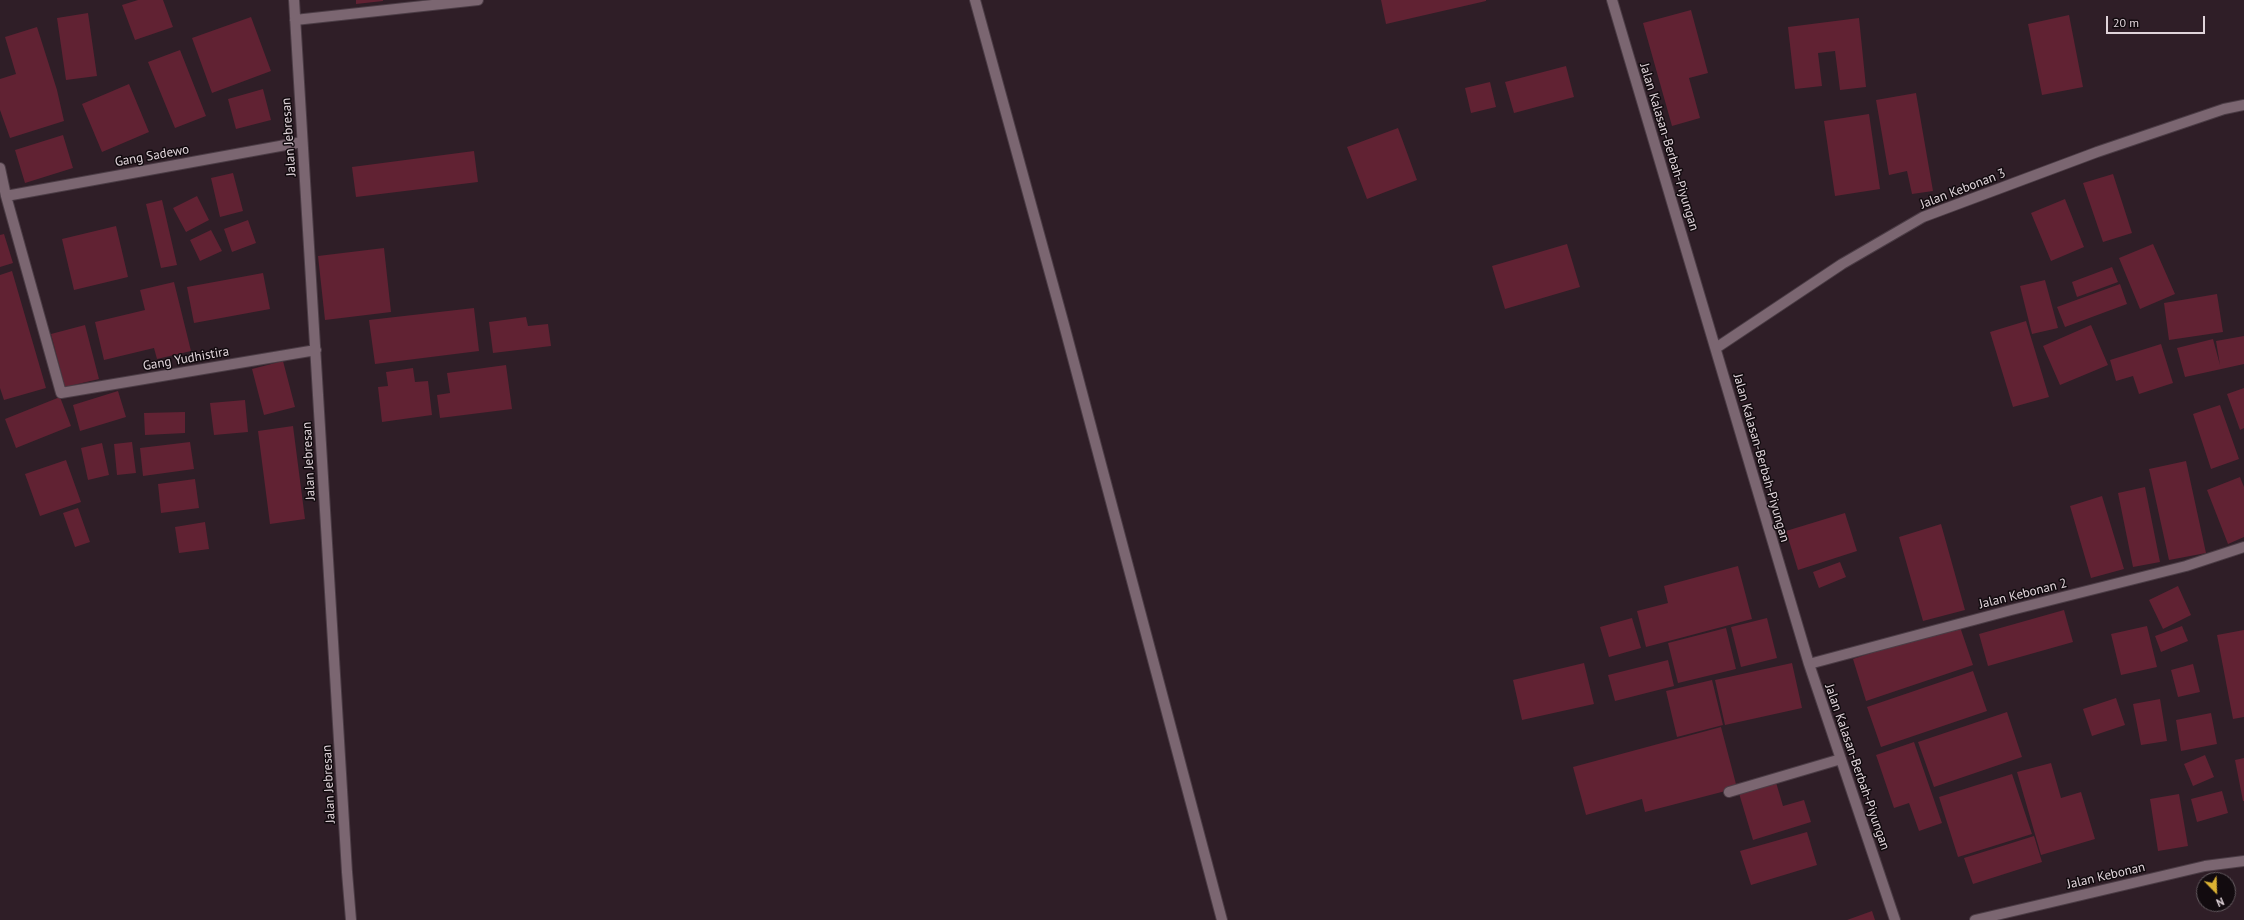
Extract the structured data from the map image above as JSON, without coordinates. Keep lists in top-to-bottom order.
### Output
{
  "streets": {
    "street": [
      "Jalan Jebresan",
      "Jalan Kalasan-Berbah-Piyungan",
      "Gang Sadewo",
      "Jalan Kebonan 3",
      "Gang Yudhistira",
      "Jalan Kebonan 2",
      "Jalan Kebonan"
    ]
  },
  "crossings": [
    ["Jalan Jebresan", "Gang Sadewo"],
    ["Jalan Jebresan", "Gang Yudhistira"],
    ["Jalan Kalasan-Berbah-Piyungan", "Jalan Kebonan 3"],
    ["Jalan Kalasan-Berbah-Piyungan", "Jalan Kebonan 2"],
    ["Gang Sadewo", "Gang Yudhistira"]
  ],
  "scale_bar": "20 m",
  "north": "bottom right"
}
